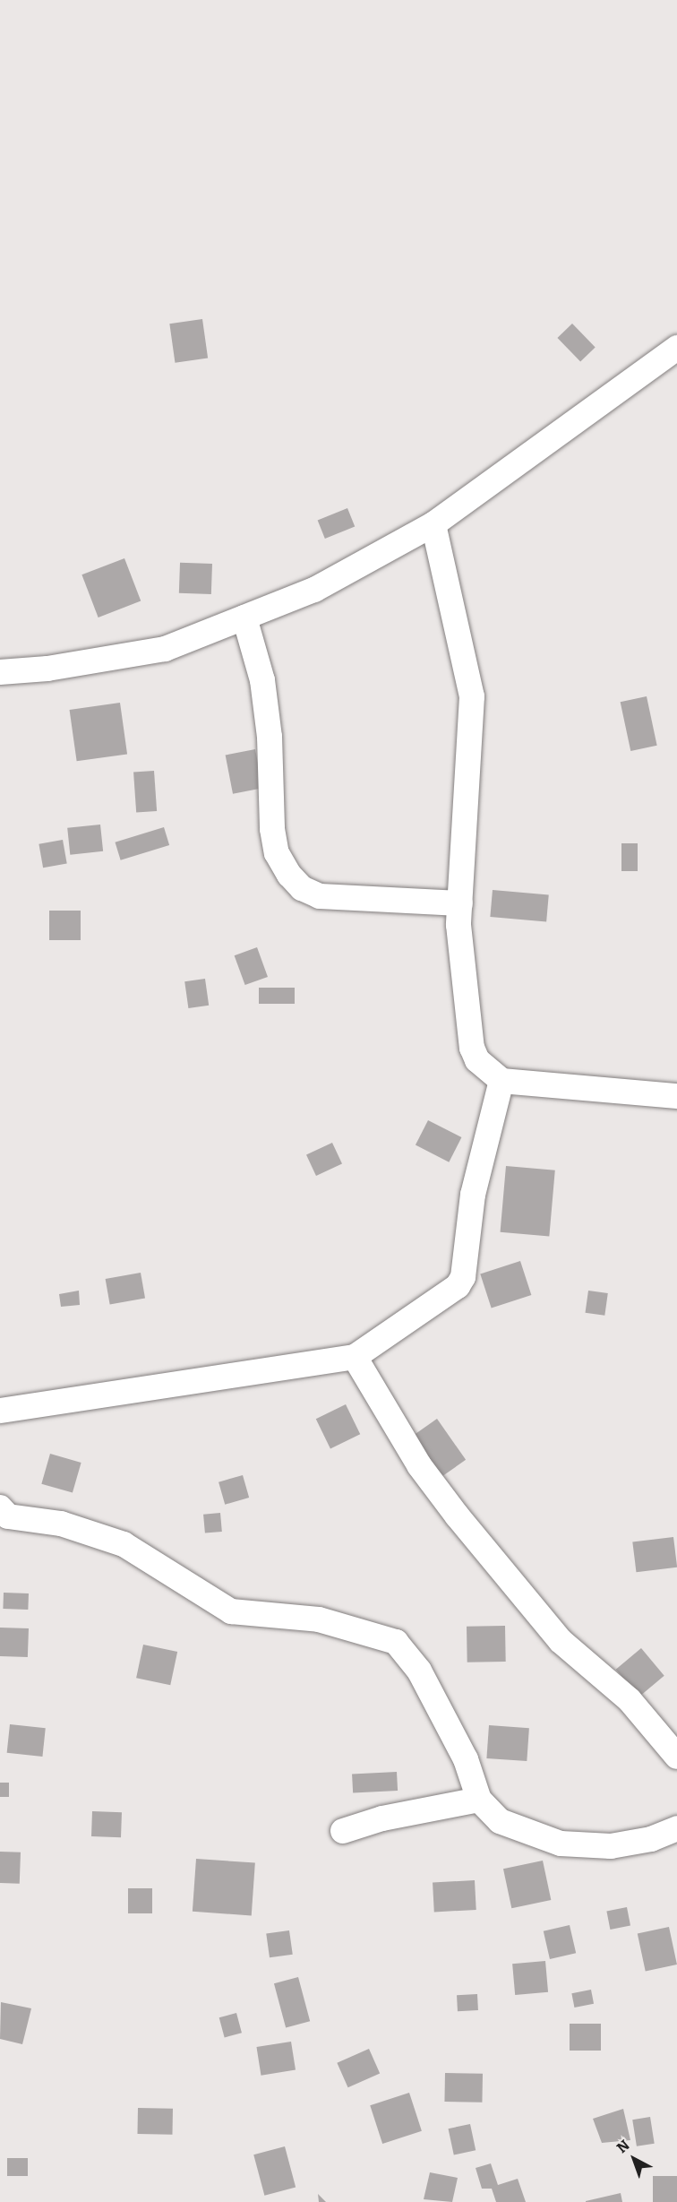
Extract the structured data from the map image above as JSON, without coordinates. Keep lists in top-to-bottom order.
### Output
{
  "north": "top left"
}
